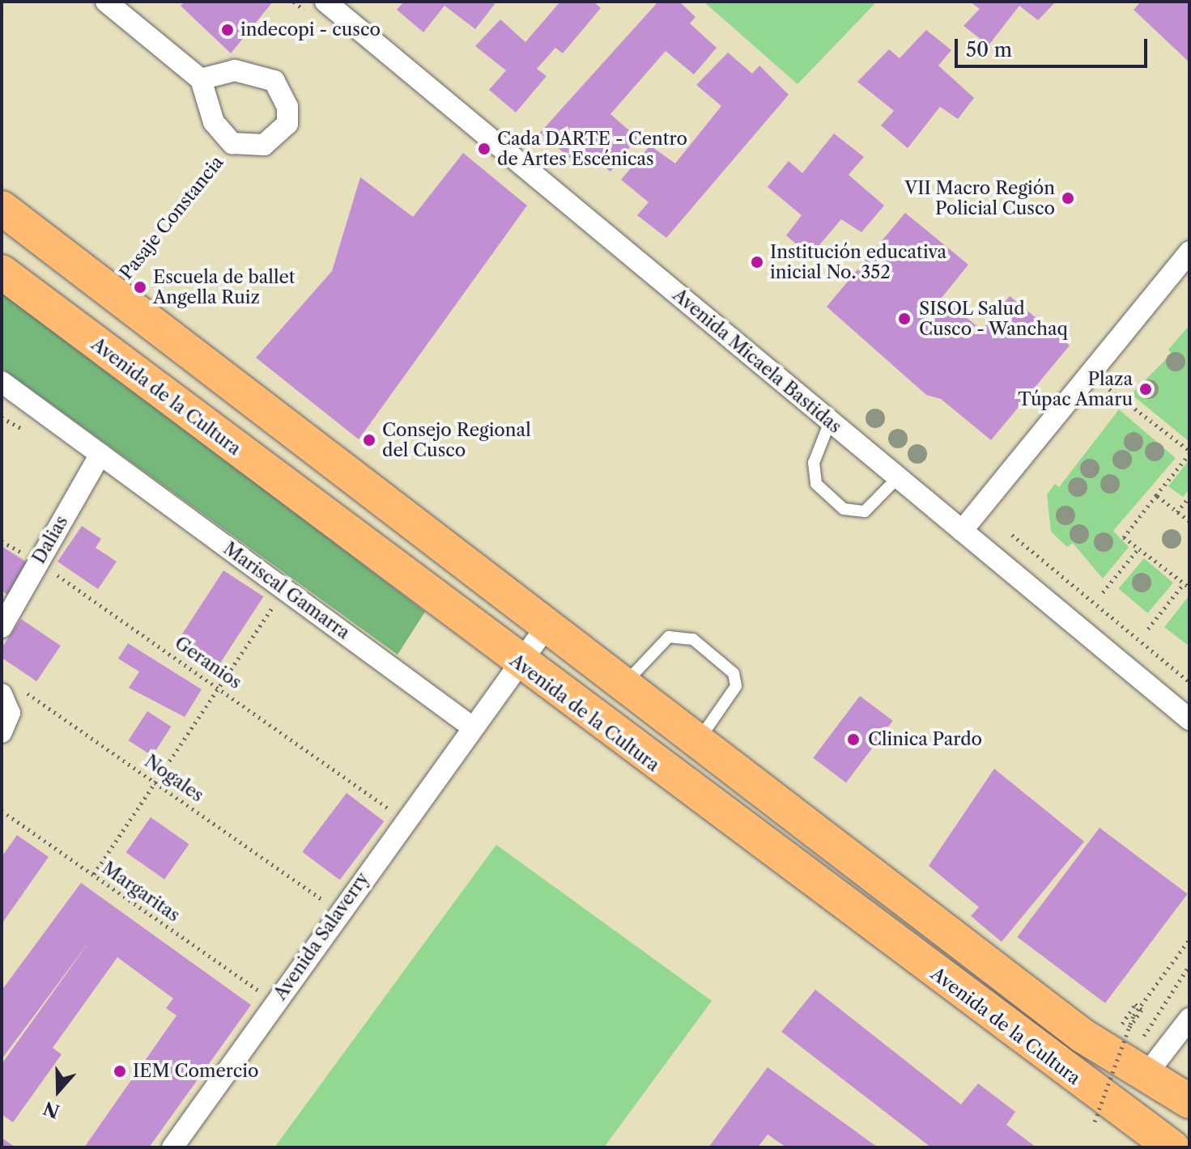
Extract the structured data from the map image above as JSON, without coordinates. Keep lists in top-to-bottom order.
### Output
{
  "streets": {
    "main road": ["Avenida de la Cultura"],
    "street": [
      "Avenida Micaela Bastidas",
      "Dalias",
      "Mariscal Gamarra",
      "Avenida Salaverry"
    ],
    "path": [
      "Pasaje Constancia",
      "Geranios",
      "Nogales",
      "Margaritas"
    ]
  },
  "crossings": [
    ["Dalias", "Mariscal Gamarra"],
    ["Dalias", "Geranios"],
    ["Mariscal Gamarra", "Avenida Salaverry"]
  ],
  "places": [
    "indecopi - cusco",
    "Cada DARTE - Centro de Artes Escénicas",
    "VII Macro Región Policial Cusco",
    "Institución educativa inicial No. 352",
    "Escuela de ballet Angella Ruiz",
    "SISOL Salud Cusco - Wanchaq",
    "Plaza Túpac Amaru",
    "Consejo Regional del Cusco",
    "Clinica Pardo",
    "IEM Comercio"
  ],
  "scale_bar": "50 m",
  "north": "bottom"
}
